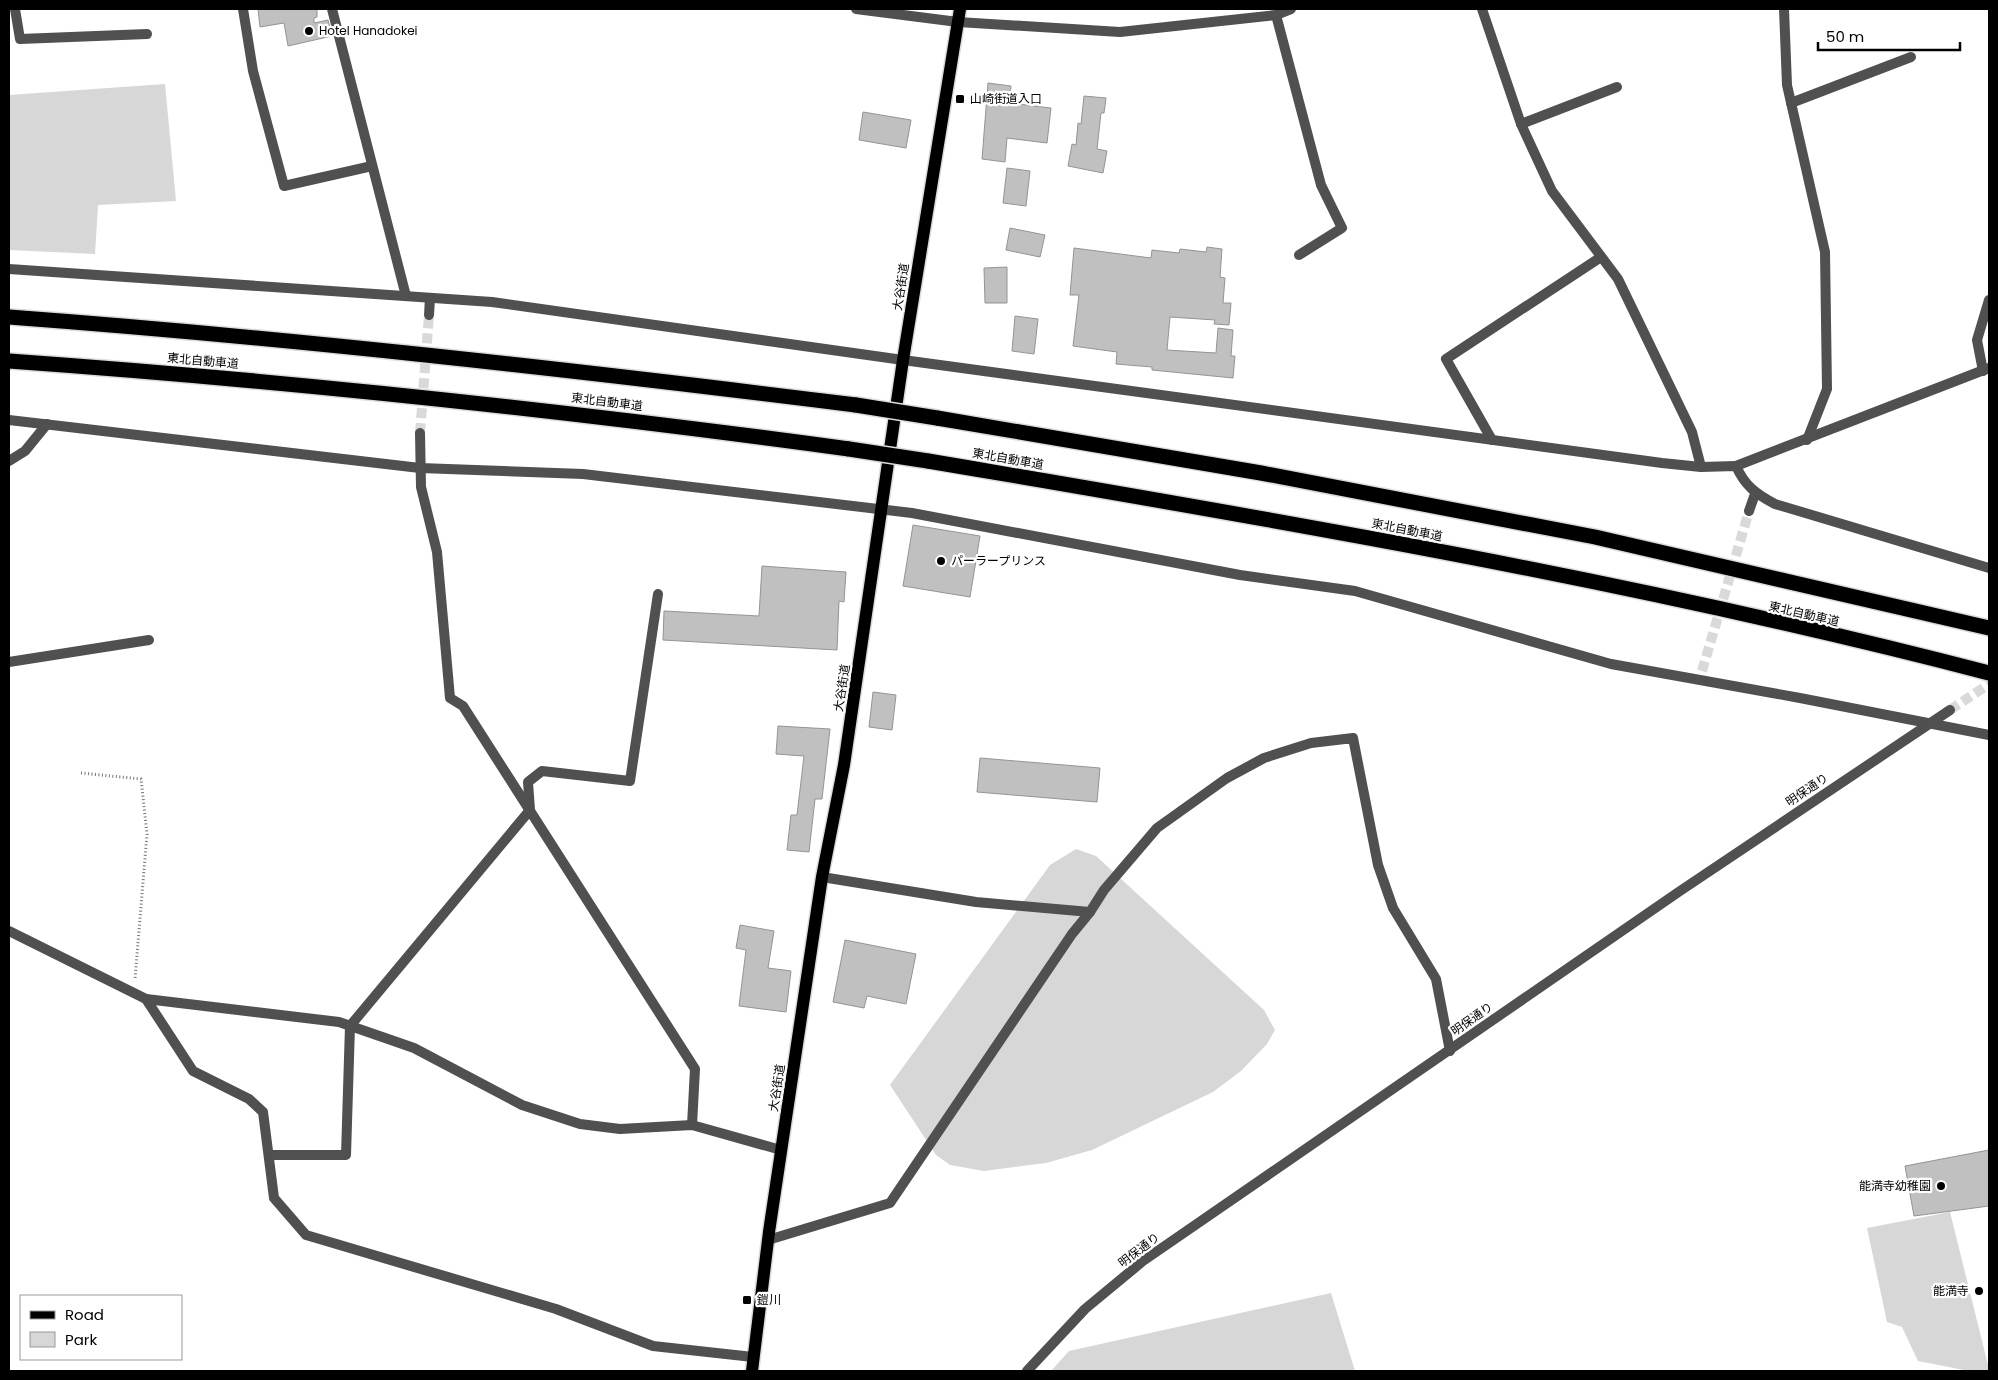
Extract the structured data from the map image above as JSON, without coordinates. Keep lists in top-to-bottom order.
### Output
{
  "streets": {
    "highway": ["東北自動車道"],
    "main road": ["大谷街道"],
    "street": ["明保通り"]
  },
  "places": {
    "other": [
      "Hotel Hanadokei",
      "パーラープリンス",
      "能満寺幼稚園",
      "能満寺"
    ],
    "transit": ["山崎街道入口", "鎧川"]
  },
  "legend": ["Road", "Park"],
  "scale_bar": "50 m"
}
